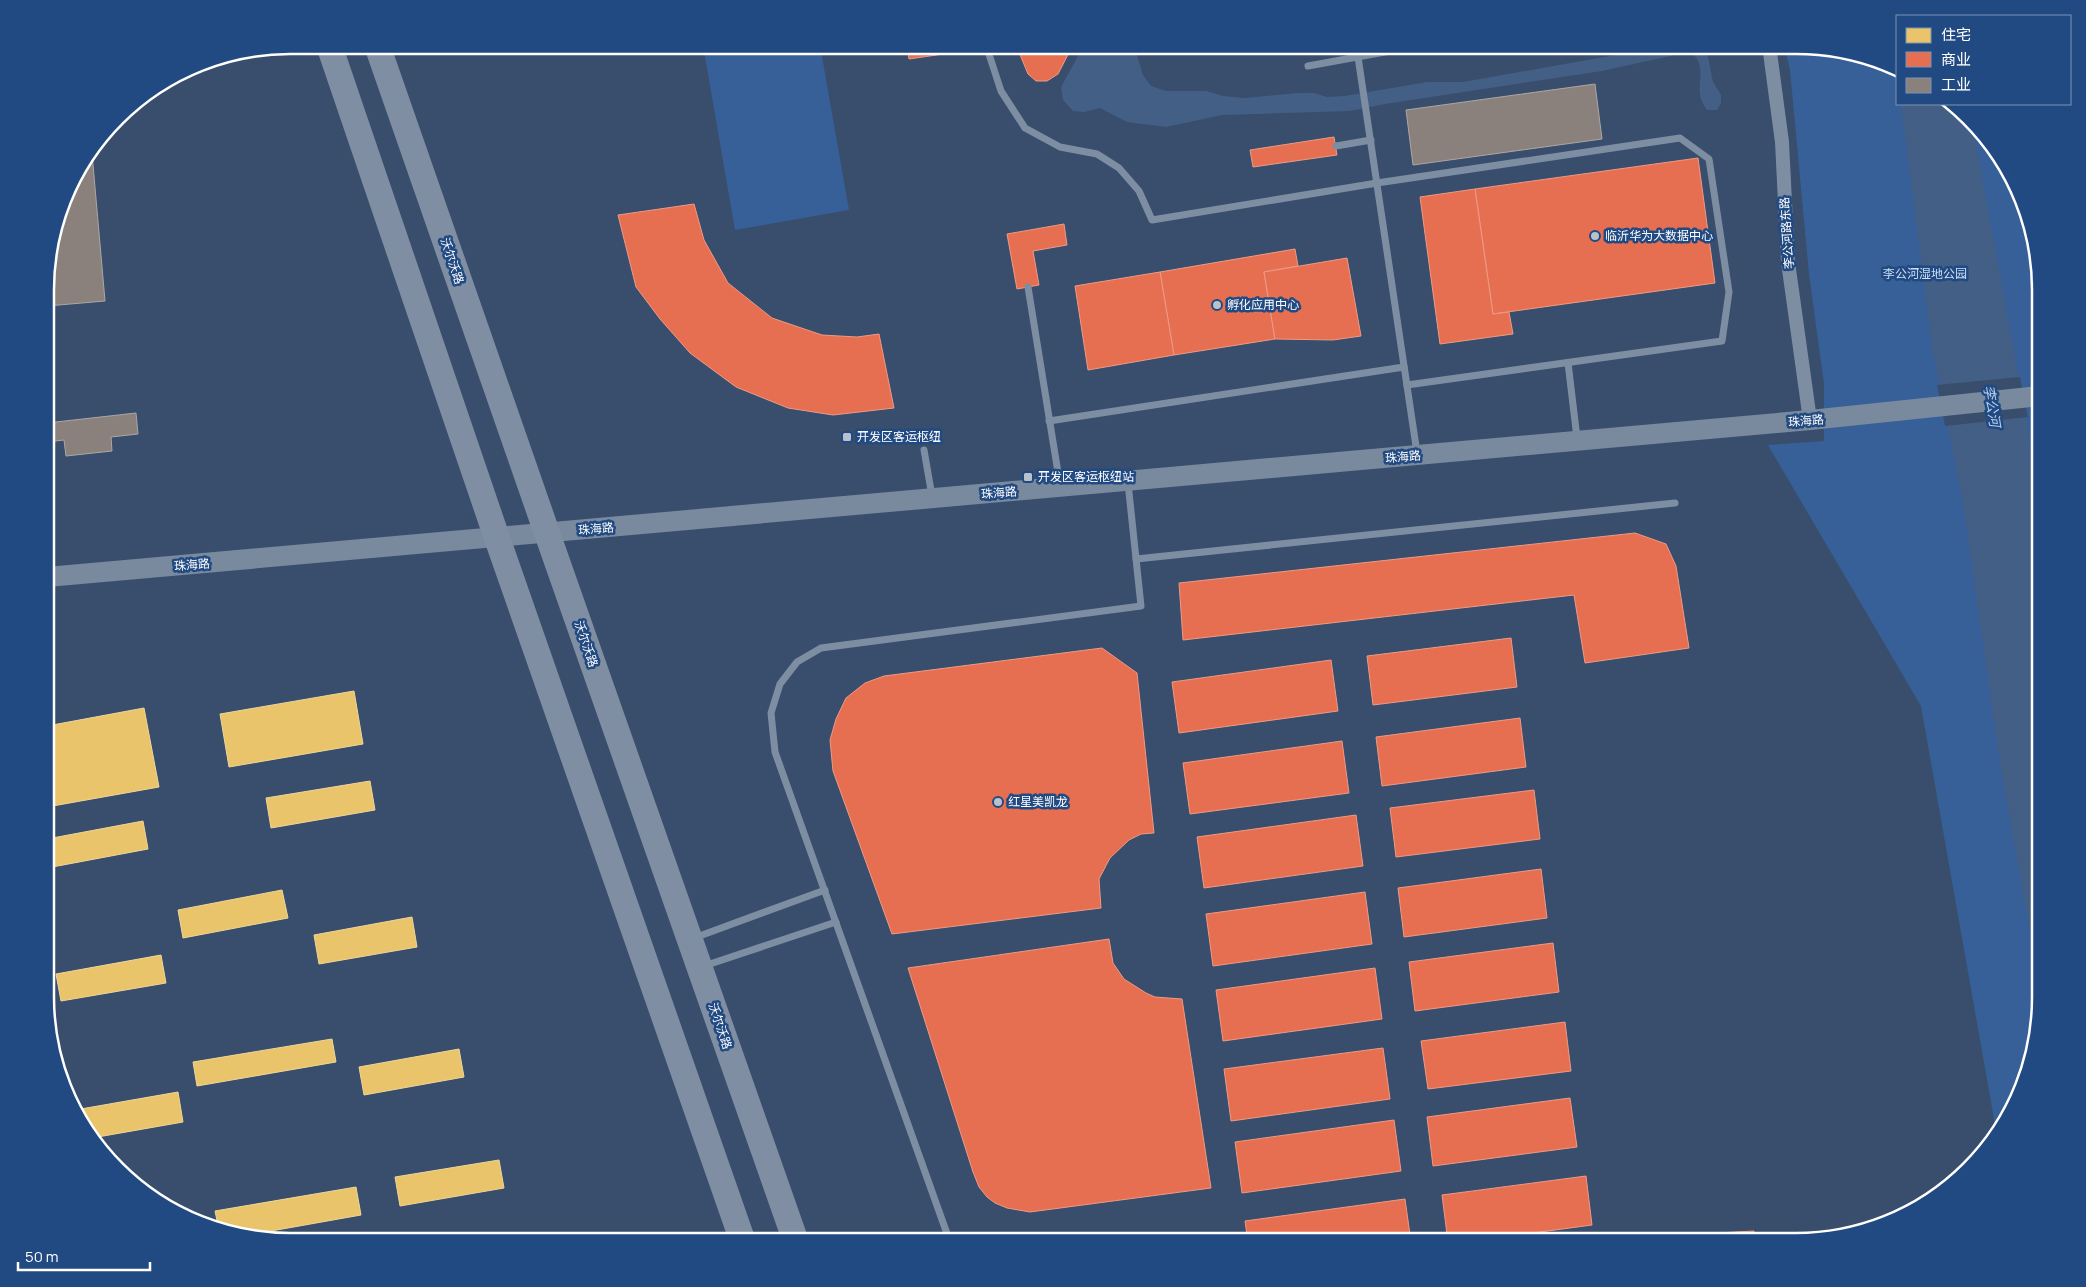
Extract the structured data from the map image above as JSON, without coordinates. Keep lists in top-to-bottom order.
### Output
{
  "streets": {
    "highway": ["沃尔沃路"],
    "main road": ["珠海路"],
    "street": ["李公河路东路"]
  },
  "crossings": [
    ["李公河路东路", "珠海路"],
    ["沃尔沃路", "珠海路"]
  ],
  "water": ["李公河"],
  "parks": ["李公河湿地公园"],
  "places": {
    "other": ["临沂华为大数据中心", "孵化应用中心", "红星美凯龙"],
    "transit": ["开发区客运枢纽", "开发区客运枢纽站"]
  },
  "legend": ["住宅", "商业", "工业"],
  "scale_bar": "50 m"
}
